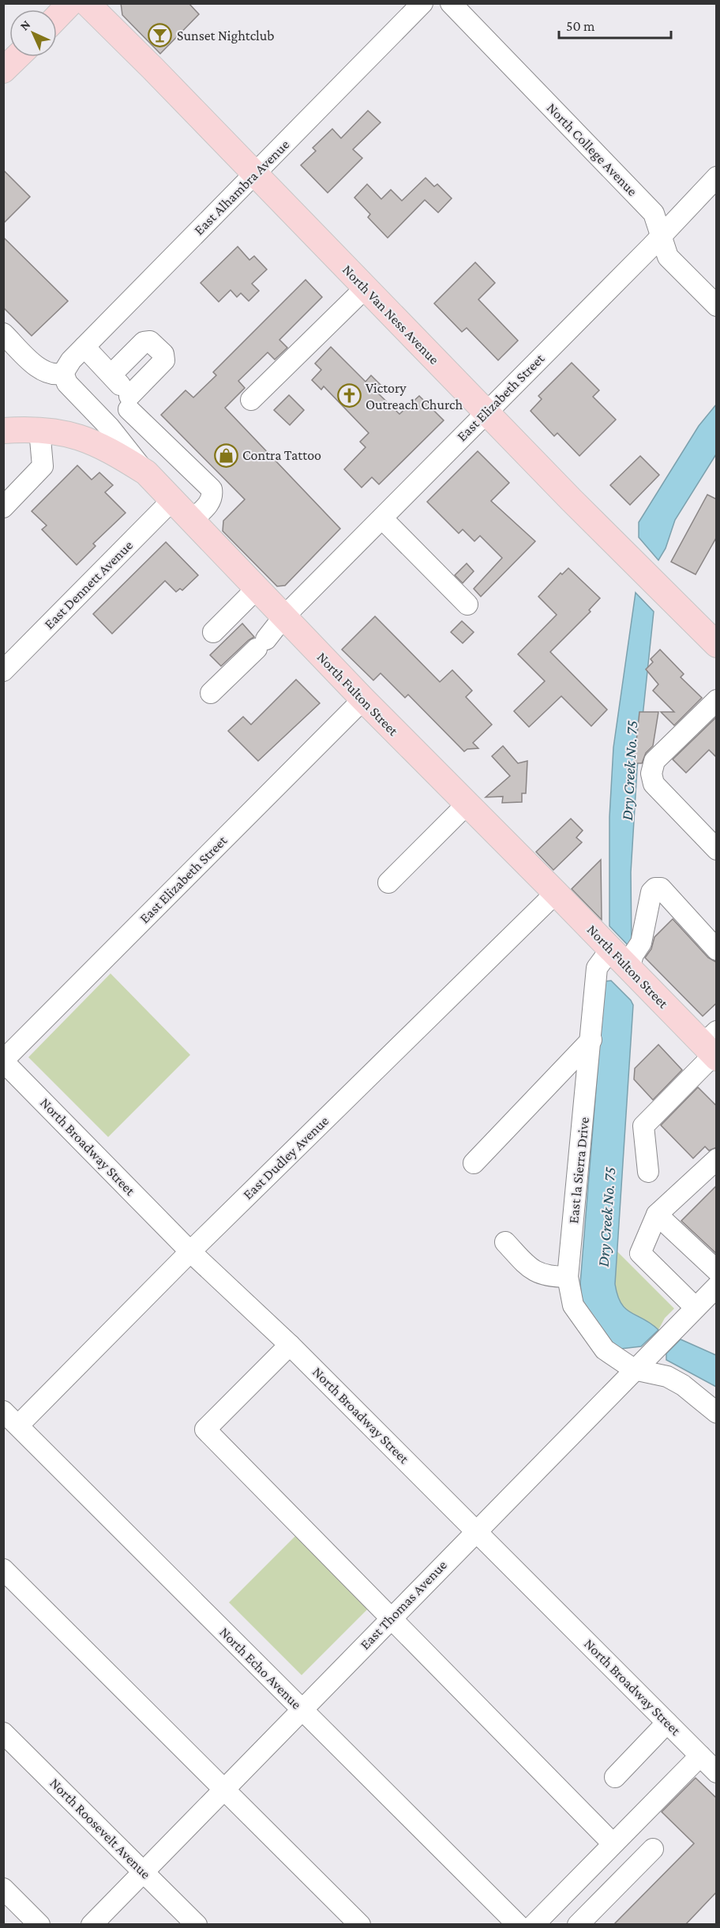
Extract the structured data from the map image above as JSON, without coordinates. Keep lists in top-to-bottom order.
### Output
{
  "streets": {
    "main road": ["North Van Ness Avenue", "North Fulton Street"],
    "street": [
      "North College Avenue",
      "East Alhambra Avenue",
      "East Elizabeth Street",
      "East Dennett Avenue",
      "North Broadway Street",
      "East Dudley Avenue",
      "East la Sierra Drive",
      "East Thomas Avenue",
      "North Echo Avenue",
      "North Roosevelt Avenue"
    ]
  },
  "crossings": [
    ["North College Avenue", "East Elizabeth Street"],
    ["East Alhambra Avenue", "North Van Ness Avenue"],
    ["East Alhambra Avenue", "North Fulton Street"],
    ["North Van Ness Avenue", "East Elizabeth Street"],
    ["East Elizabeth Street", "North Fulton Street"],
    ["East Elizabeth Street", "North Broadway Street"],
    ["East Dennett Avenue", "North Fulton Street"],
    ["North Fulton Street", "East Dudley Avenue"],
    ["North Fulton Street", "East la Sierra Drive"],
    ["North Broadway Street", "East Dudley Avenue"],
    ["North Broadway Street", "East Thomas Avenue"],
    ["East Dudley Avenue", "North Echo Avenue"],
    ["East la Sierra Drive", "East Thomas Avenue"],
    ["East Thomas Avenue", "North Echo Avenue"],
    ["East Thomas Avenue", "North Roosevelt Avenue"]
  ],
  "water": ["Dry Creek No. 75"],
  "places": {
    "bar": ["Sunset Nightclub"],
    "church": ["Victory Outreach Church"],
    "shop": ["Contra Tattoo"]
  },
  "scale_bar": "50 m",
  "north": "top left"
}
